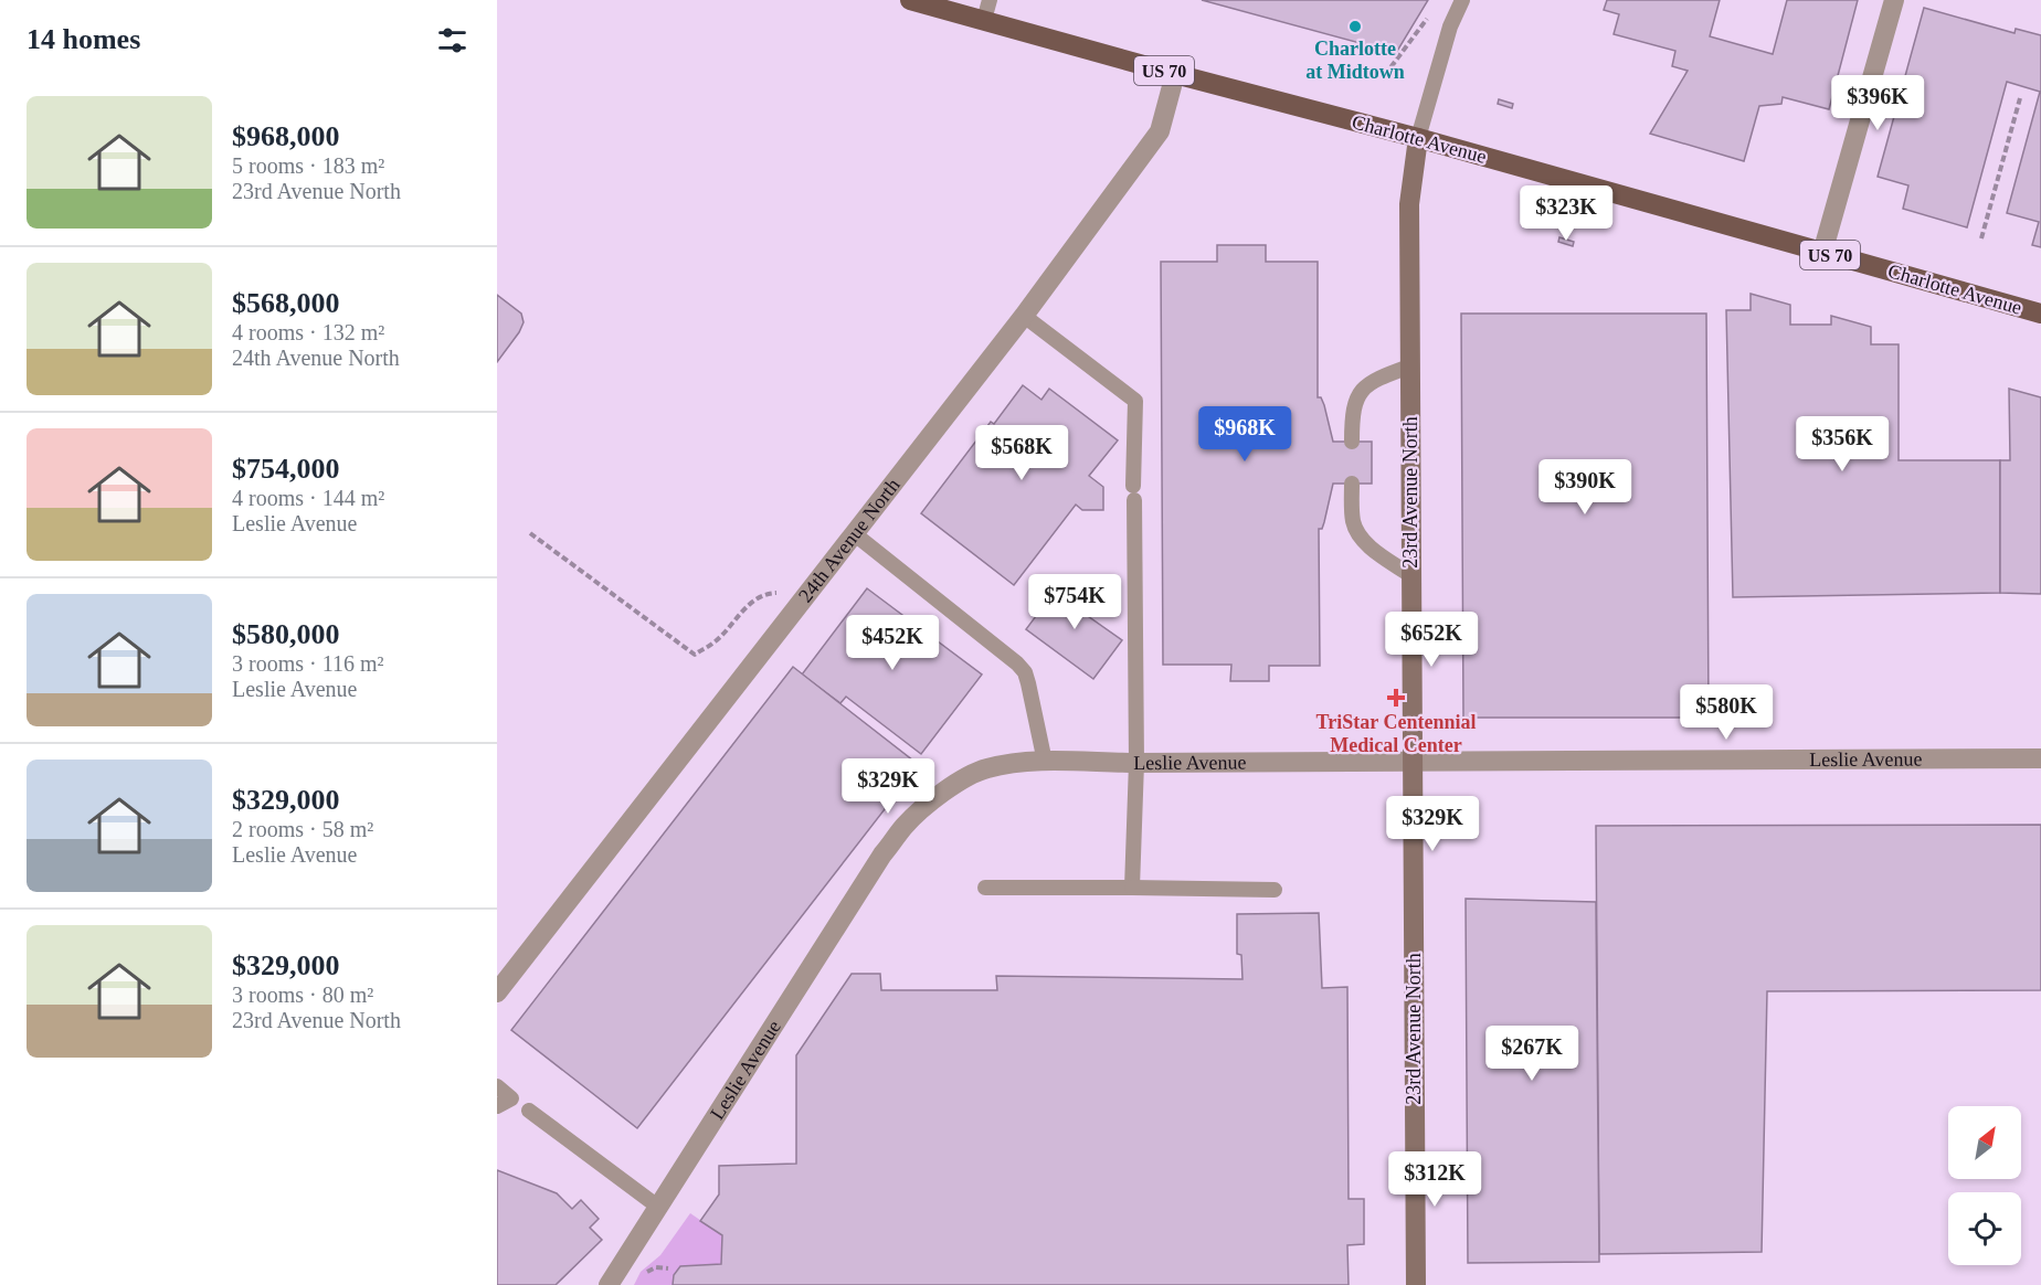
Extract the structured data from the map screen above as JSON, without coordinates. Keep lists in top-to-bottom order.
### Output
{
  "streets": {
    "main road": ["US 70", "Charlotte Avenue"],
    "street": ["23rd Avenue North", "24th Avenue North", "Leslie Avenue"]
  },
  "crossings": [
    ["Charlotte Avenue", "23rd Avenue North"],
    ["Charlotte Avenue", "24th Avenue North"],
    ["23rd Avenue North", "Leslie Avenue"]
  ],
  "places": {
    "other": ["Charlotte at Midtown"],
    "health": ["TriStar Centennial Medical Center"]
  },
  "north": "top right",
  "page": {
    "heading": "14 homes",
    "price": [
      "$396K",
      "$323K",
      "$968K",
      "$356K",
      "$568K",
      "$390K",
      "$754K",
      "$652K",
      "$452K",
      "$580K",
      "$329K",
      "$329K",
      "$267K",
      "$312K"
    ],
    "list": [
      {
        "name": "$968,000",
        "note": "5 rooms · 183 m² · 23rd Avenue North"
      },
      {
        "name": "$568,000",
        "note": "4 rooms · 132 m² · 24th Avenue North"
      },
      {
        "name": "$754,000",
        "note": "4 rooms · 144 m² · Leslie Avenue"
      },
      {
        "name": "$580,000",
        "note": "3 rooms · 116 m² · Leslie Avenue"
      },
      {
        "name": "$329,000",
        "note": "2 rooms · 58 m² · Leslie Avenue"
      },
      {
        "name": "$329,000",
        "note": "3 rooms · 80 m² · 23rd Avenue North"
      }
    ]
  }
}
